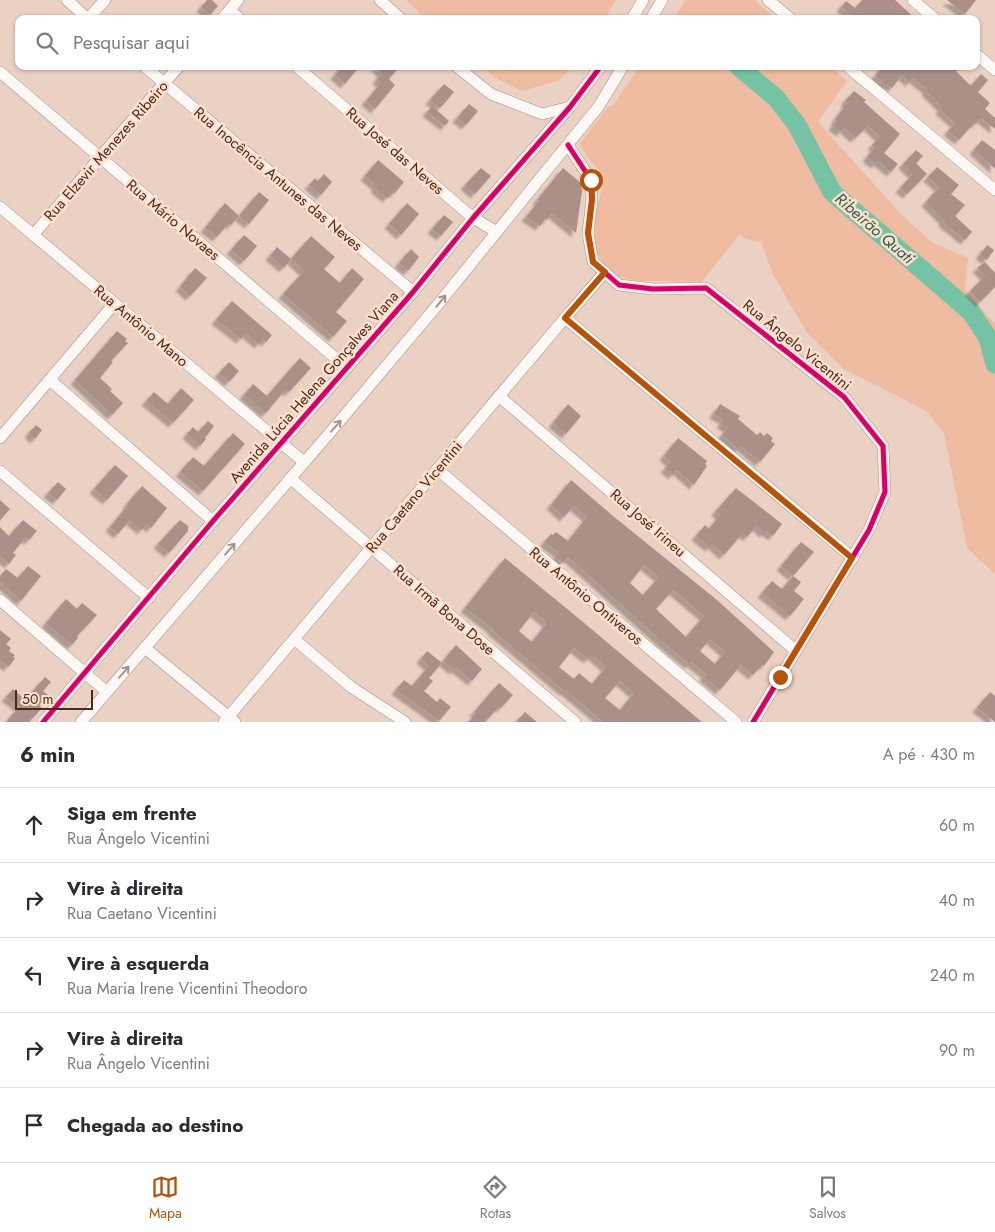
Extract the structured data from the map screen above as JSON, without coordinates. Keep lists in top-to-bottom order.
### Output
{
  "streets": {
    "street": [
      "Rua Elzevir Menezes Ribeiro",
      "Rua José das Neves",
      "Rua Inocência Antunes das Neves",
      "Rua Mário Novaes",
      "Rua Antônio Mano",
      "Rua Ângelo Vicentini",
      "Avenida Lúcia Helena Gonçalves Viana",
      "Rua Caetano Vicentini",
      "Rua José Irineu",
      "Rua Antônio Ontiveros",
      "Rua Irmã Bona Dose"
    ]
  },
  "crossings": [
    ["Rua Elzevir Menezes Ribeiro", "Rua Inocência Antunes das Neves"],
    ["Rua Elzevir Menezes Ribeiro", "Rua Mário Novaes"],
    ["Rua Elzevir Menezes Ribeiro", "Rua Antônio Mano"],
    ["Rua José das Neves", "Avenida Lúcia Helena Gonçalves Viana"],
    ["Rua Inocência Antunes das Neves", "Avenida Lúcia Helena Gonçalves Viana"],
    ["Rua Mário Novaes", "Avenida Lúcia Helena Gonçalves Viana"],
    ["Rua Antônio Mano", "Avenida Lúcia Helena Gonçalves Viana"],
    ["Rua Ângelo Vicentini", "Rua Caetano Vicentini"],
    ["Rua Ângelo Vicentini", "Rua José Irineu"],
    ["Rua Caetano Vicentini", "Rua José Irineu"],
    ["Rua Caetano Vicentini", "Rua Antônio Ontiveros"],
    ["Rua Caetano Vicentini", "Rua Irmã Bona Dose"]
  ],
  "water": ["Ribeirão Quati"],
  "scale_bar": "50 m",
  "page": {
    "search": "Pesquisar aqui",
    "scale": "50 m",
    "heading": ["6 min", "A pé · 430 m"],
    "list": [
      ["Siga em frente", "Rua Ângelo Vicentini", "60 m"],
      ["Vire à direita", "Rua Caetano Vicentini", "40 m"],
      ["Vire à esquerda", "Rua Maria Irene Vicentini Theodoro", "240 m"],
      ["Vire à direita", "Rua Ângelo Vicentini", "90 m"],
      "Chegada ao destino"
    ],
    "nav": ["Mapa", "Rotas", "Salvos"]
  }
}
